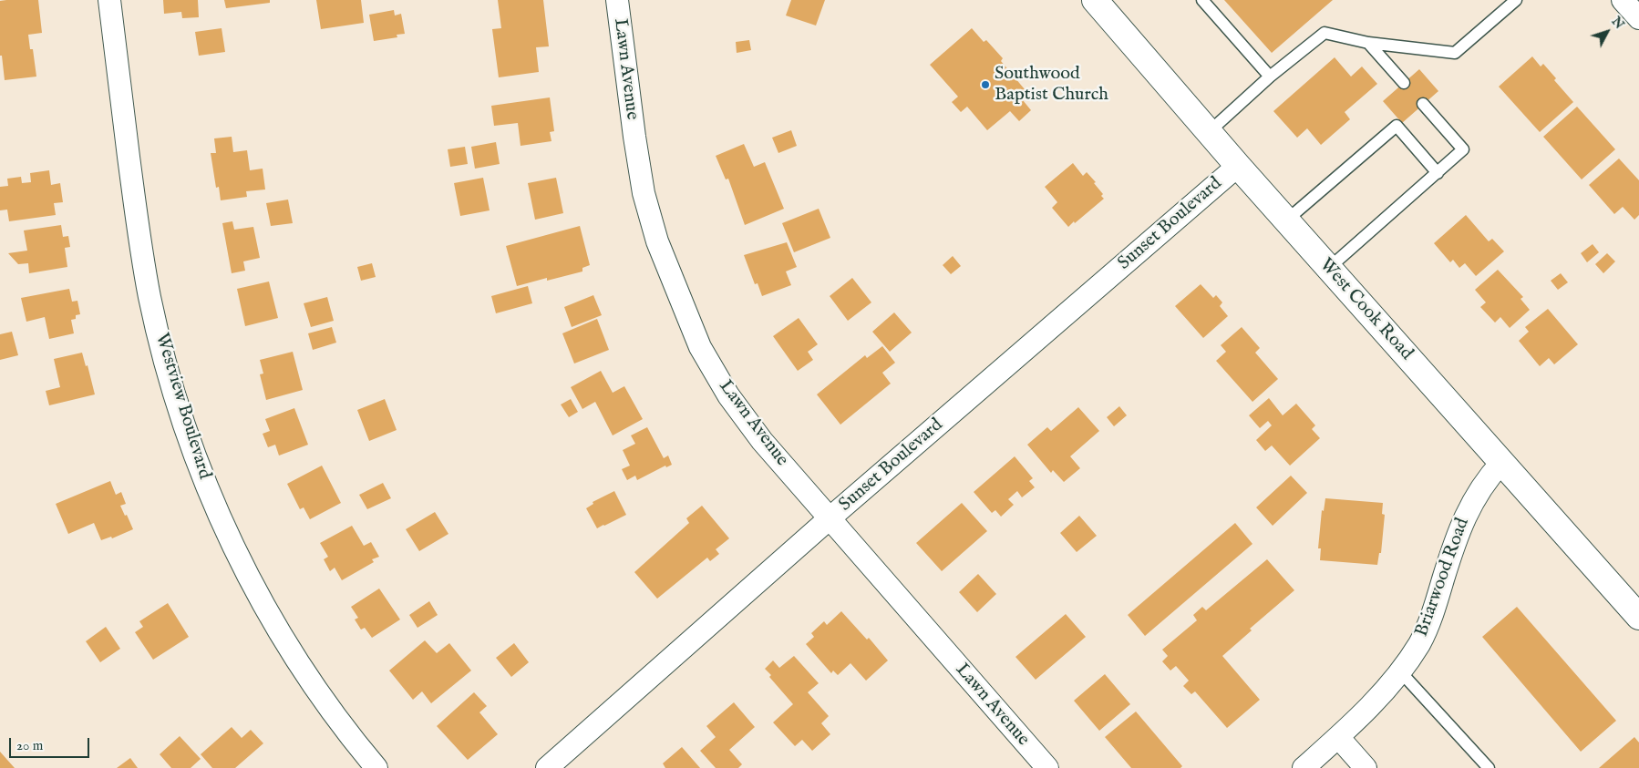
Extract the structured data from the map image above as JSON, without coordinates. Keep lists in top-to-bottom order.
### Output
{
  "streets": {
    "main road": ["West Cook Road"],
    "street": [
      "Lawn Avenue",
      "Sunset Boulevard",
      "Westview Boulevard",
      "Briarwood Road"
    ]
  },
  "crossings": [
    ["Lawn Avenue", "Sunset Boulevard"],
    ["Sunset Boulevard", "West Cook Road"],
    ["West Cook Road", "Briarwood Road"]
  ],
  "places": ["Southwood Baptist Church"],
  "scale_bar": "20 m",
  "north": "top right"
}
